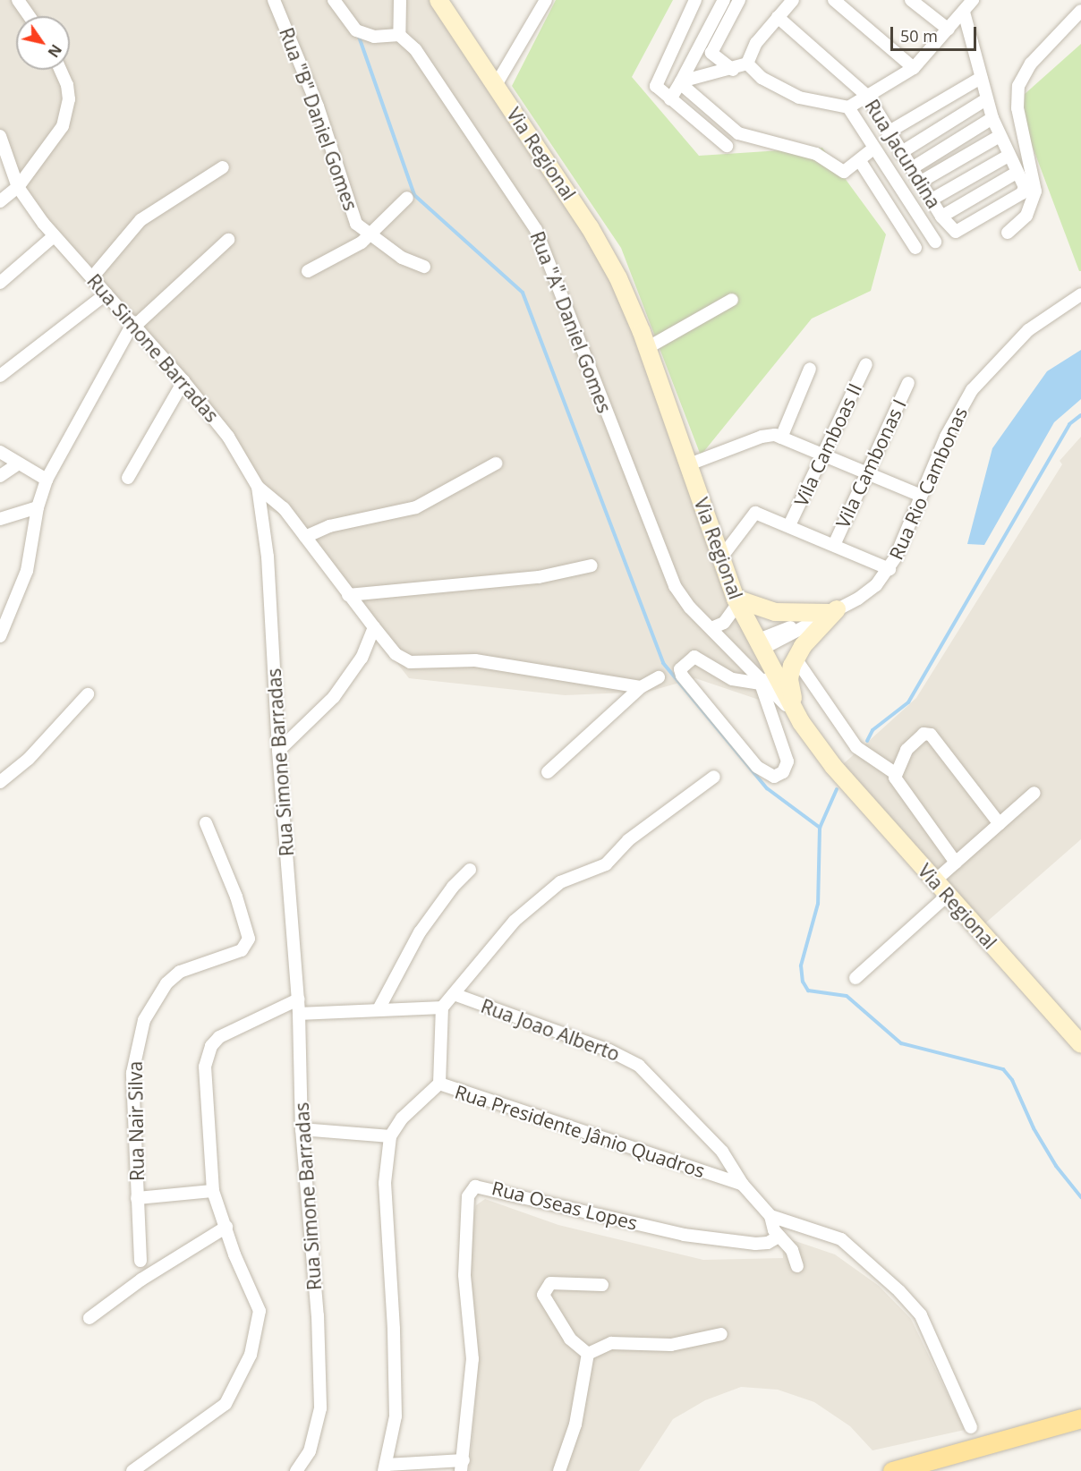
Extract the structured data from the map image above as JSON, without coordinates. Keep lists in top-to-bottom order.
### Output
{
  "streets": {
    "main road": ["Via Regional"],
    "street": [
      "Rua \"B\" Daniel Gomes",
      "Rua Jacundina",
      "Rua \"A\" Daniel Gomes",
      "Rua Simone Barradas",
      "Vila Camboas II",
      "Vila Cambonas I",
      "Rua Rio Cambonas",
      "Rua Joao Alberto",
      "Rua Nair Silva",
      "Rua Presidente Jânio Quadros",
      "Rua Oseas Lopes"
    ]
  },
  "crossings": [
    ["Via Regional", "Rua \"A\" Daniel Gomes"],
    ["Via Regional", "Rua Rio Cambonas"],
    ["Rua Joao Alberto", "Rua Presidente Jânio Quadros"]
  ],
  "scale_bar": "50 m",
  "north": "bottom right"
}
